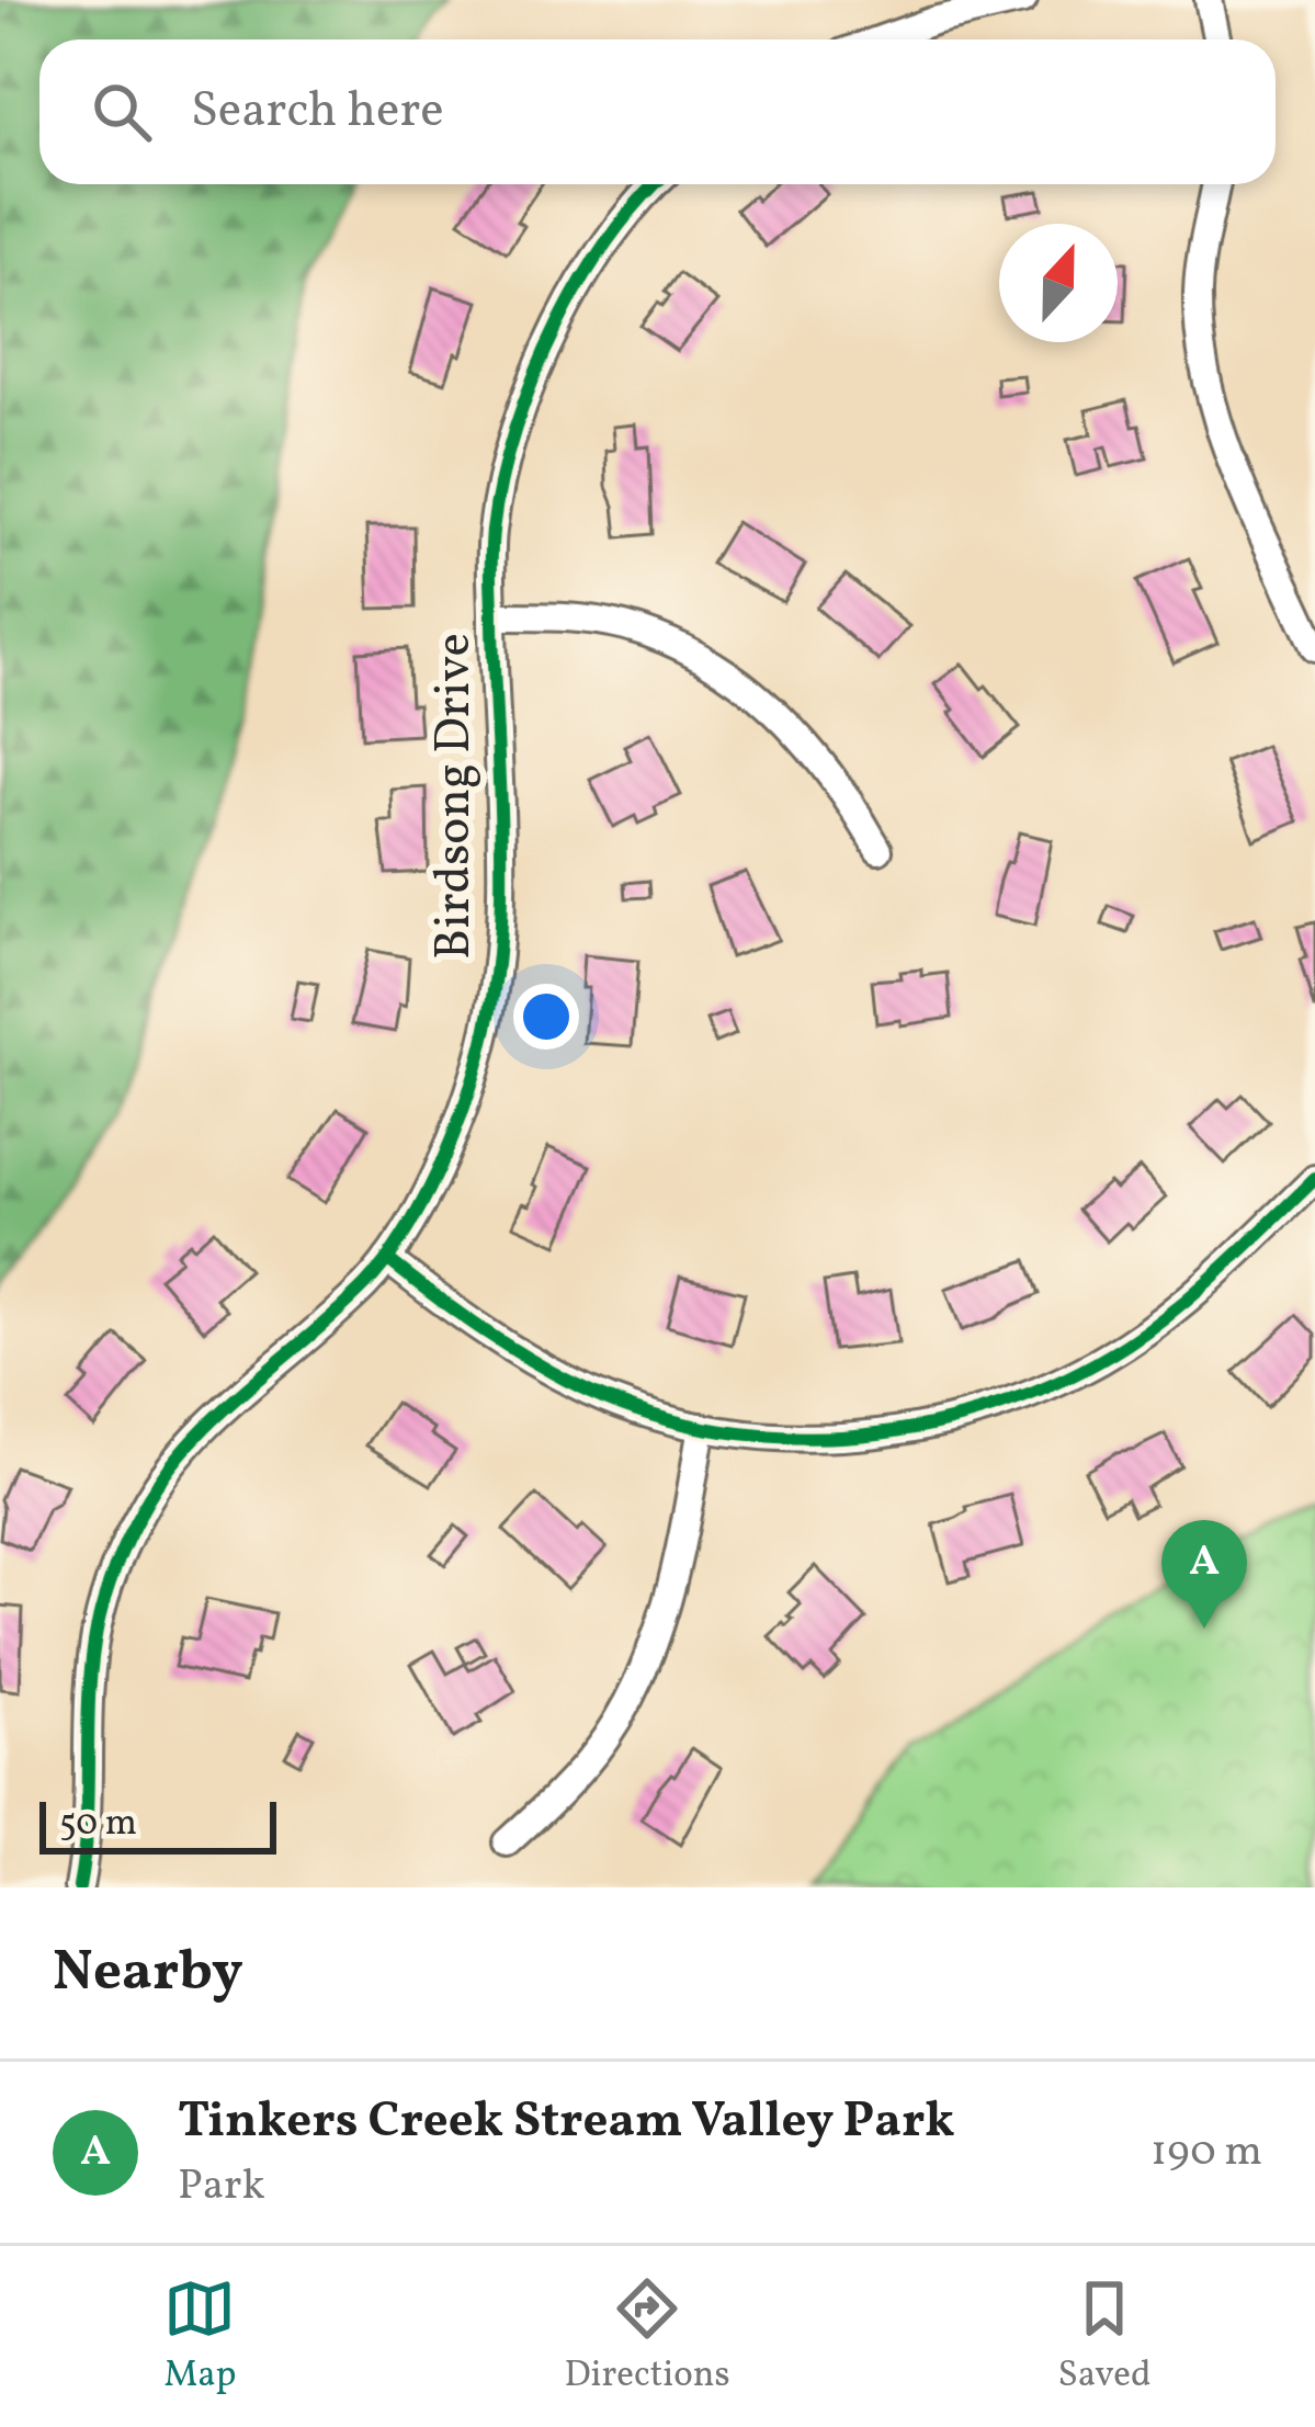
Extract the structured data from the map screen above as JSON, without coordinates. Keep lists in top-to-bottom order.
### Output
{
  "streets": {
    "street": ["Birdsong Drive"]
  },
  "scale_bar": "50 m",
  "north": "top",
  "page": {
    "search": "Search here",
    "pins": "A",
    "scale": "50 m",
    "heading": "Nearby",
    "list": [
      {
        "mark": "A",
        "name": "Tinkers Creek Stream Valley Park",
        "note": "Park",
        "value": "190 m"
      }
    ],
    "nav": ["Map", "Directions", "Saved"]
  }
}
